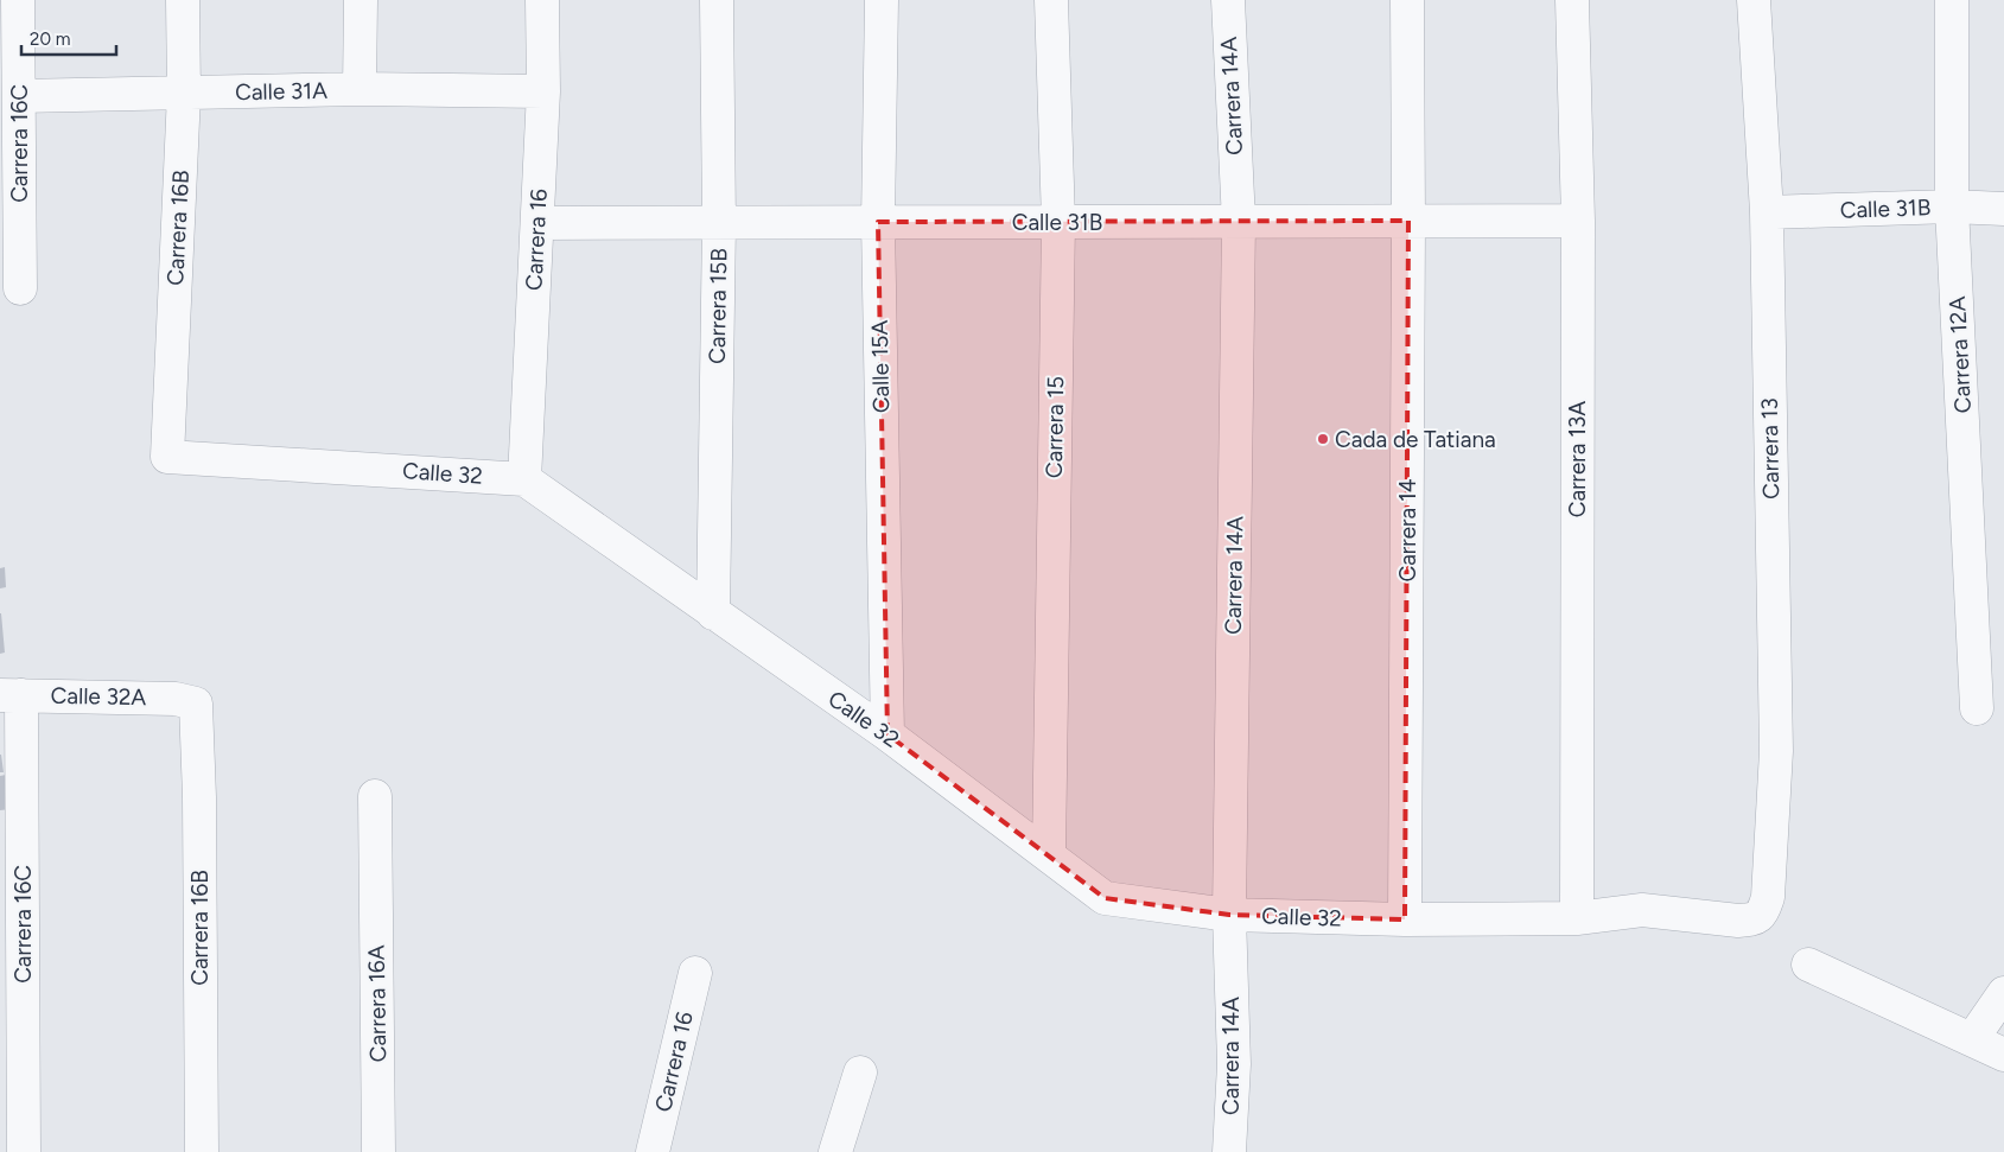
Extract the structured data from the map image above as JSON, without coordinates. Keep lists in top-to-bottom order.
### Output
{
  "streets": {
    "street": [
      "Calle 31A",
      "Carrera 14A",
      "Carrera 16C",
      "Calle 31B",
      "Carrera 16B",
      "Carrera 16",
      "Carrera 15B",
      "Carrera 12A",
      "Calle 15A",
      "Carrera 15",
      "Carrera 13",
      "Carrera 13A",
      "Calle 32",
      "Carrera 14",
      "Calle 32A",
      "Carrera 16A"
    ]
  },
  "crossings": [
    ["Calle 31A", "Carrera 16C"],
    ["Calle 31A", "Carrera 16B"],
    ["Calle 31A", "Carrera 16"],
    ["Carrera 14A", "Calle 31B"],
    ["Carrera 14A", "Calle 32"],
    ["Carrera 16C", "Calle 32A"],
    ["Calle 31B", "Carrera 16"],
    ["Calle 31B", "Carrera 15B"],
    ["Calle 31B", "Carrera 12A"],
    ["Calle 31B", "Calle 15A"],
    ["Calle 31B", "Carrera 15"],
    ["Calle 31B", "Carrera 13"],
    ["Calle 31B", "Carrera 13A"],
    ["Calle 31B", "Carrera 14"],
    ["Carrera 16B", "Calle 32"],
    ["Carrera 16B", "Calle 32A"],
    ["Carrera 16", "Calle 32"],
    ["Carrera 15B", "Calle 32"],
    ["Calle 15A", "Calle 32"],
    ["Carrera 15", "Calle 32"],
    ["Carrera 13", "Calle 32"],
    ["Carrera 13A", "Calle 32"],
    ["Calle 32", "Carrera 14"]
  ],
  "places": ["Cada de Tatiana"],
  "scale_bar": "20 m"
}
